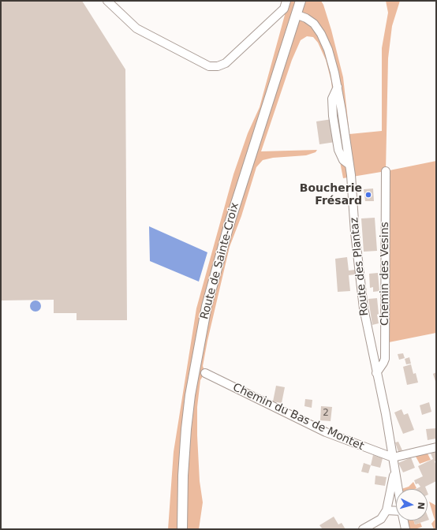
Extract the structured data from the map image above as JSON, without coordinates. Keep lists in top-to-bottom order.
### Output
{
  "streets": {
    "main road": ["Route de Sainte-Croix"],
    "street": ["Route des Plantaz", "Chemin des Vesins", "Chemin du Bas de Montet"]
  },
  "crossings": [
    ["Route de Sainte-Croix", "Route des Plantaz"],
    ["Route des Plantaz", "Chemin des Vesins"],
    ["Route des Plantaz", "Chemin du Bas de Montet"]
  ],
  "places": ["Boucherie Frésard"],
  "house_numbers": ["2"],
  "north": "right"
}
